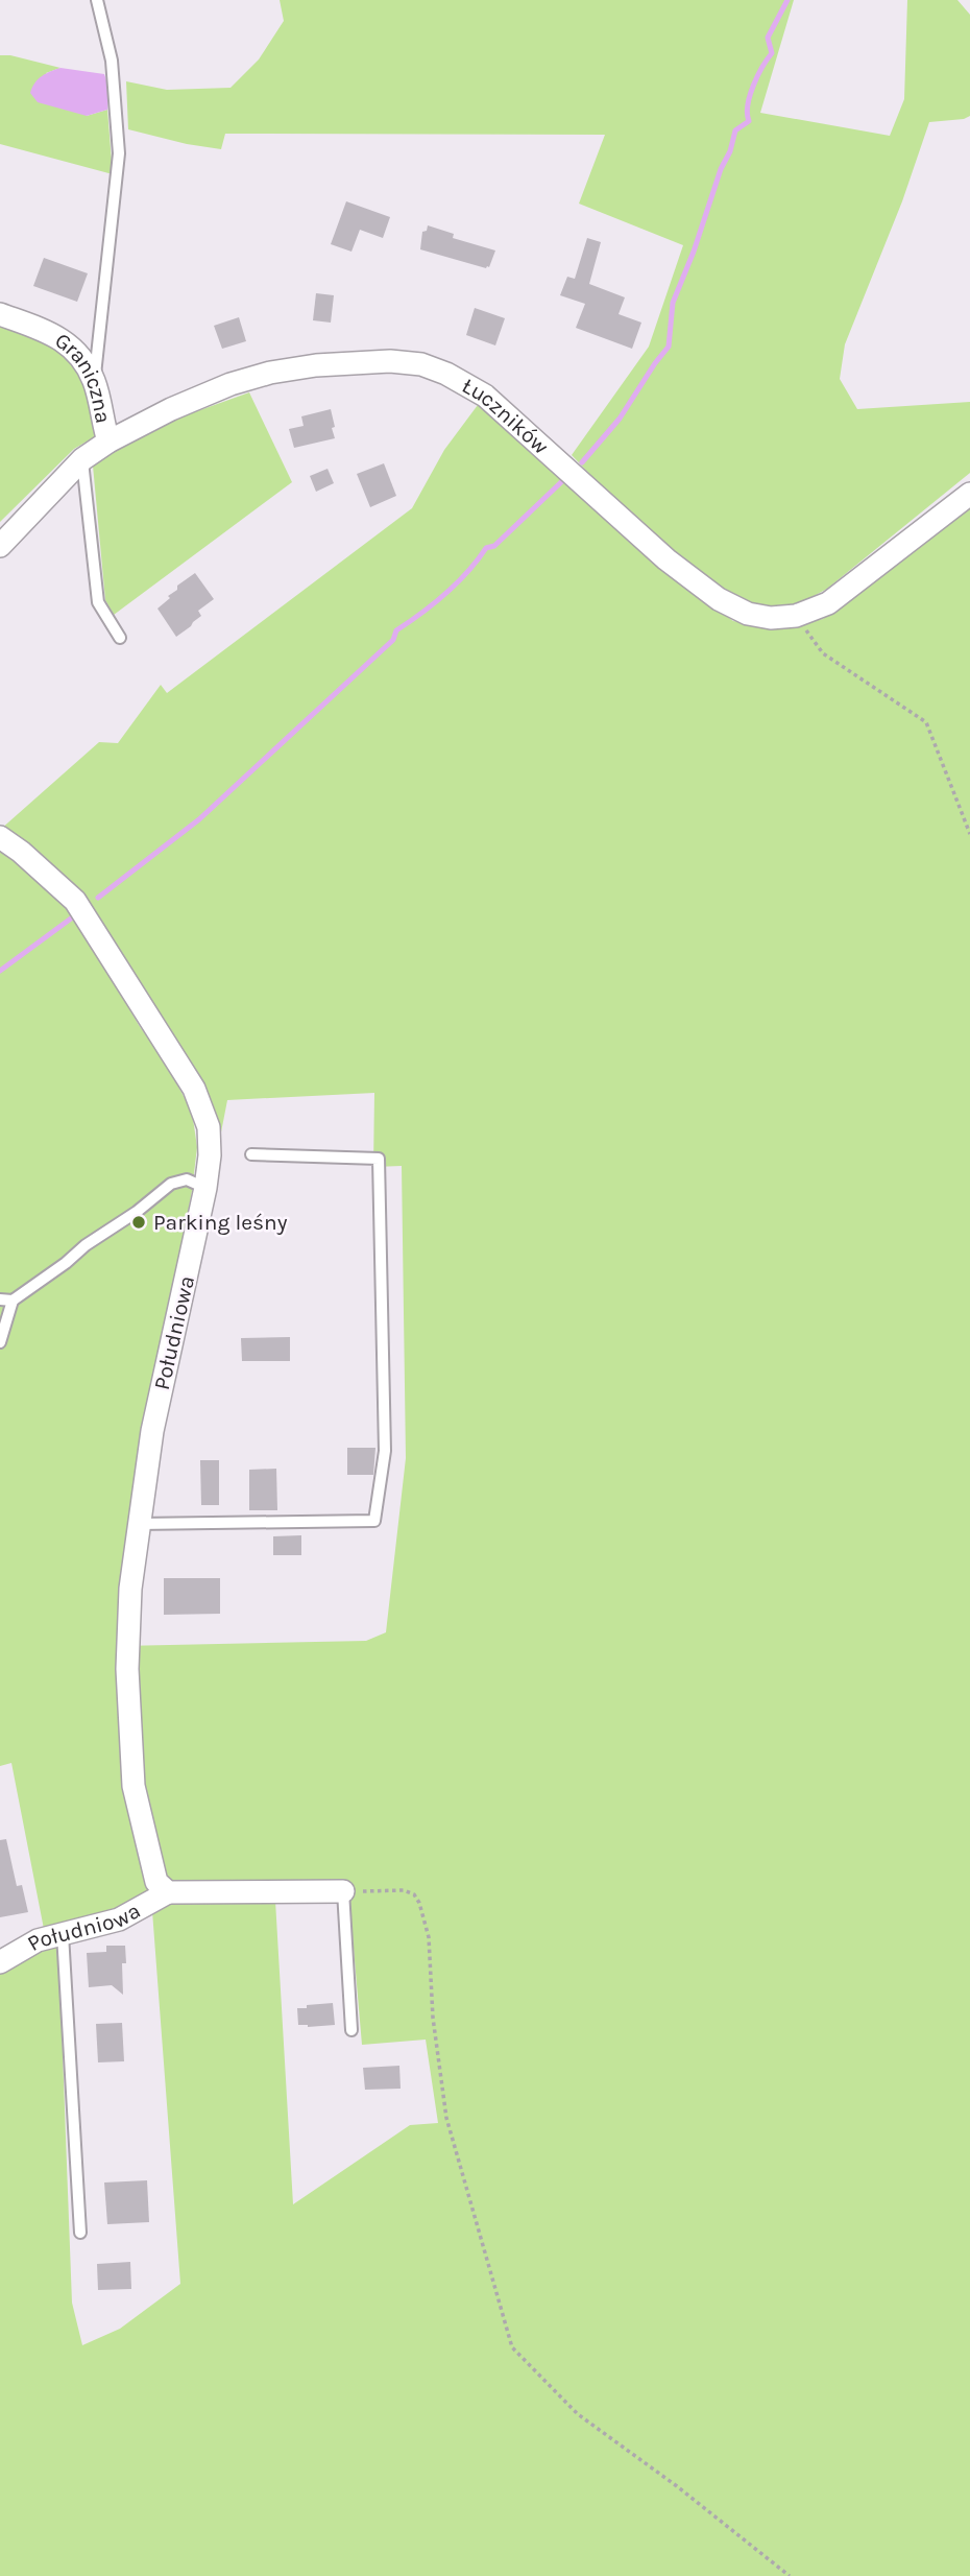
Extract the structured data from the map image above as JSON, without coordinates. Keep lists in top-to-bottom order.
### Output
{
  "streets": {
    "street": ["Graniczna", "Łuczników", "Południowa"]
  },
  "crossings": [
    ["Graniczna", "Łuczników"]
  ],
  "places": ["Parking leśny"]
}
